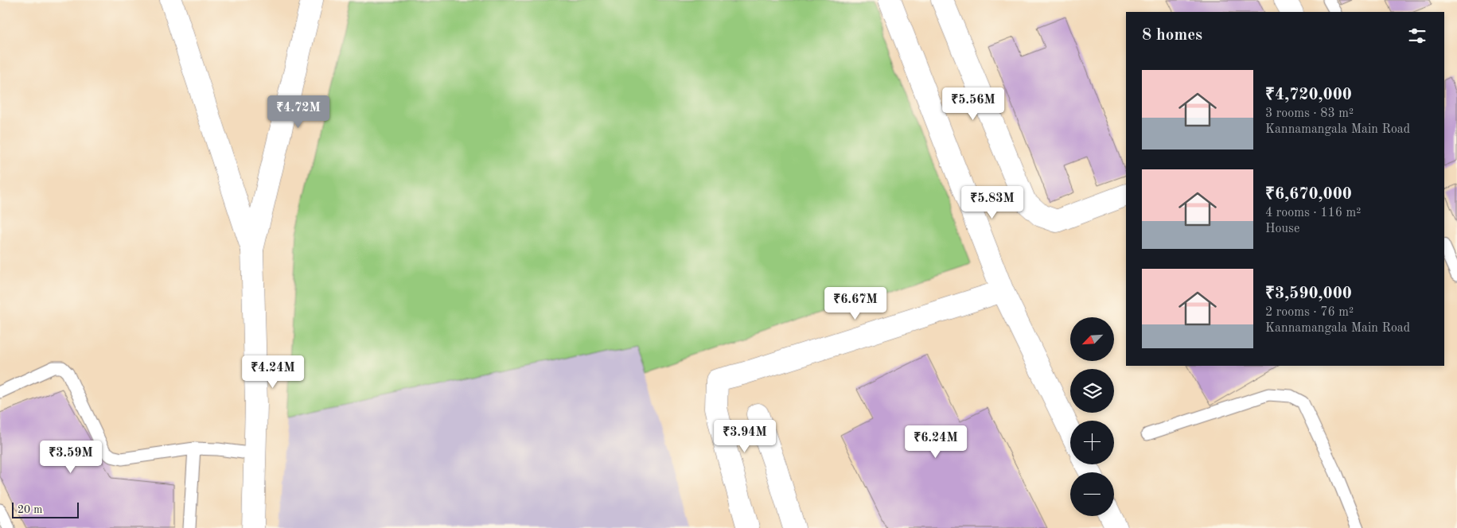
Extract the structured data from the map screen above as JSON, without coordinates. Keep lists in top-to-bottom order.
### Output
{
  "scale_bar": "20 m",
  "north": "bottom left",
  "page": {
    "heading": "8 homes",
    "list": [
      {
        "name": "₹4,720,000",
        "note": "3 rooms · 83 m² · Kannamangala Main Road"
      },
      {
        "name": "₹6,670,000",
        "note": "4 rooms · 116 m² · House"
      },
      {
        "name": "₹3,590,000",
        "note": "2 rooms · 76 m² · Kannamangala Main Road"
      }
    ],
    "price": [
      "₹5.56M",
      "₹4.72M",
      "₹5.83M",
      "₹6.67M",
      "₹4.24M",
      "₹3.94M",
      "₹6.24M",
      "₹3.59M"
    ],
    "map_buttons": ["+", "−"],
    "scale": "20 m"
  }
}
